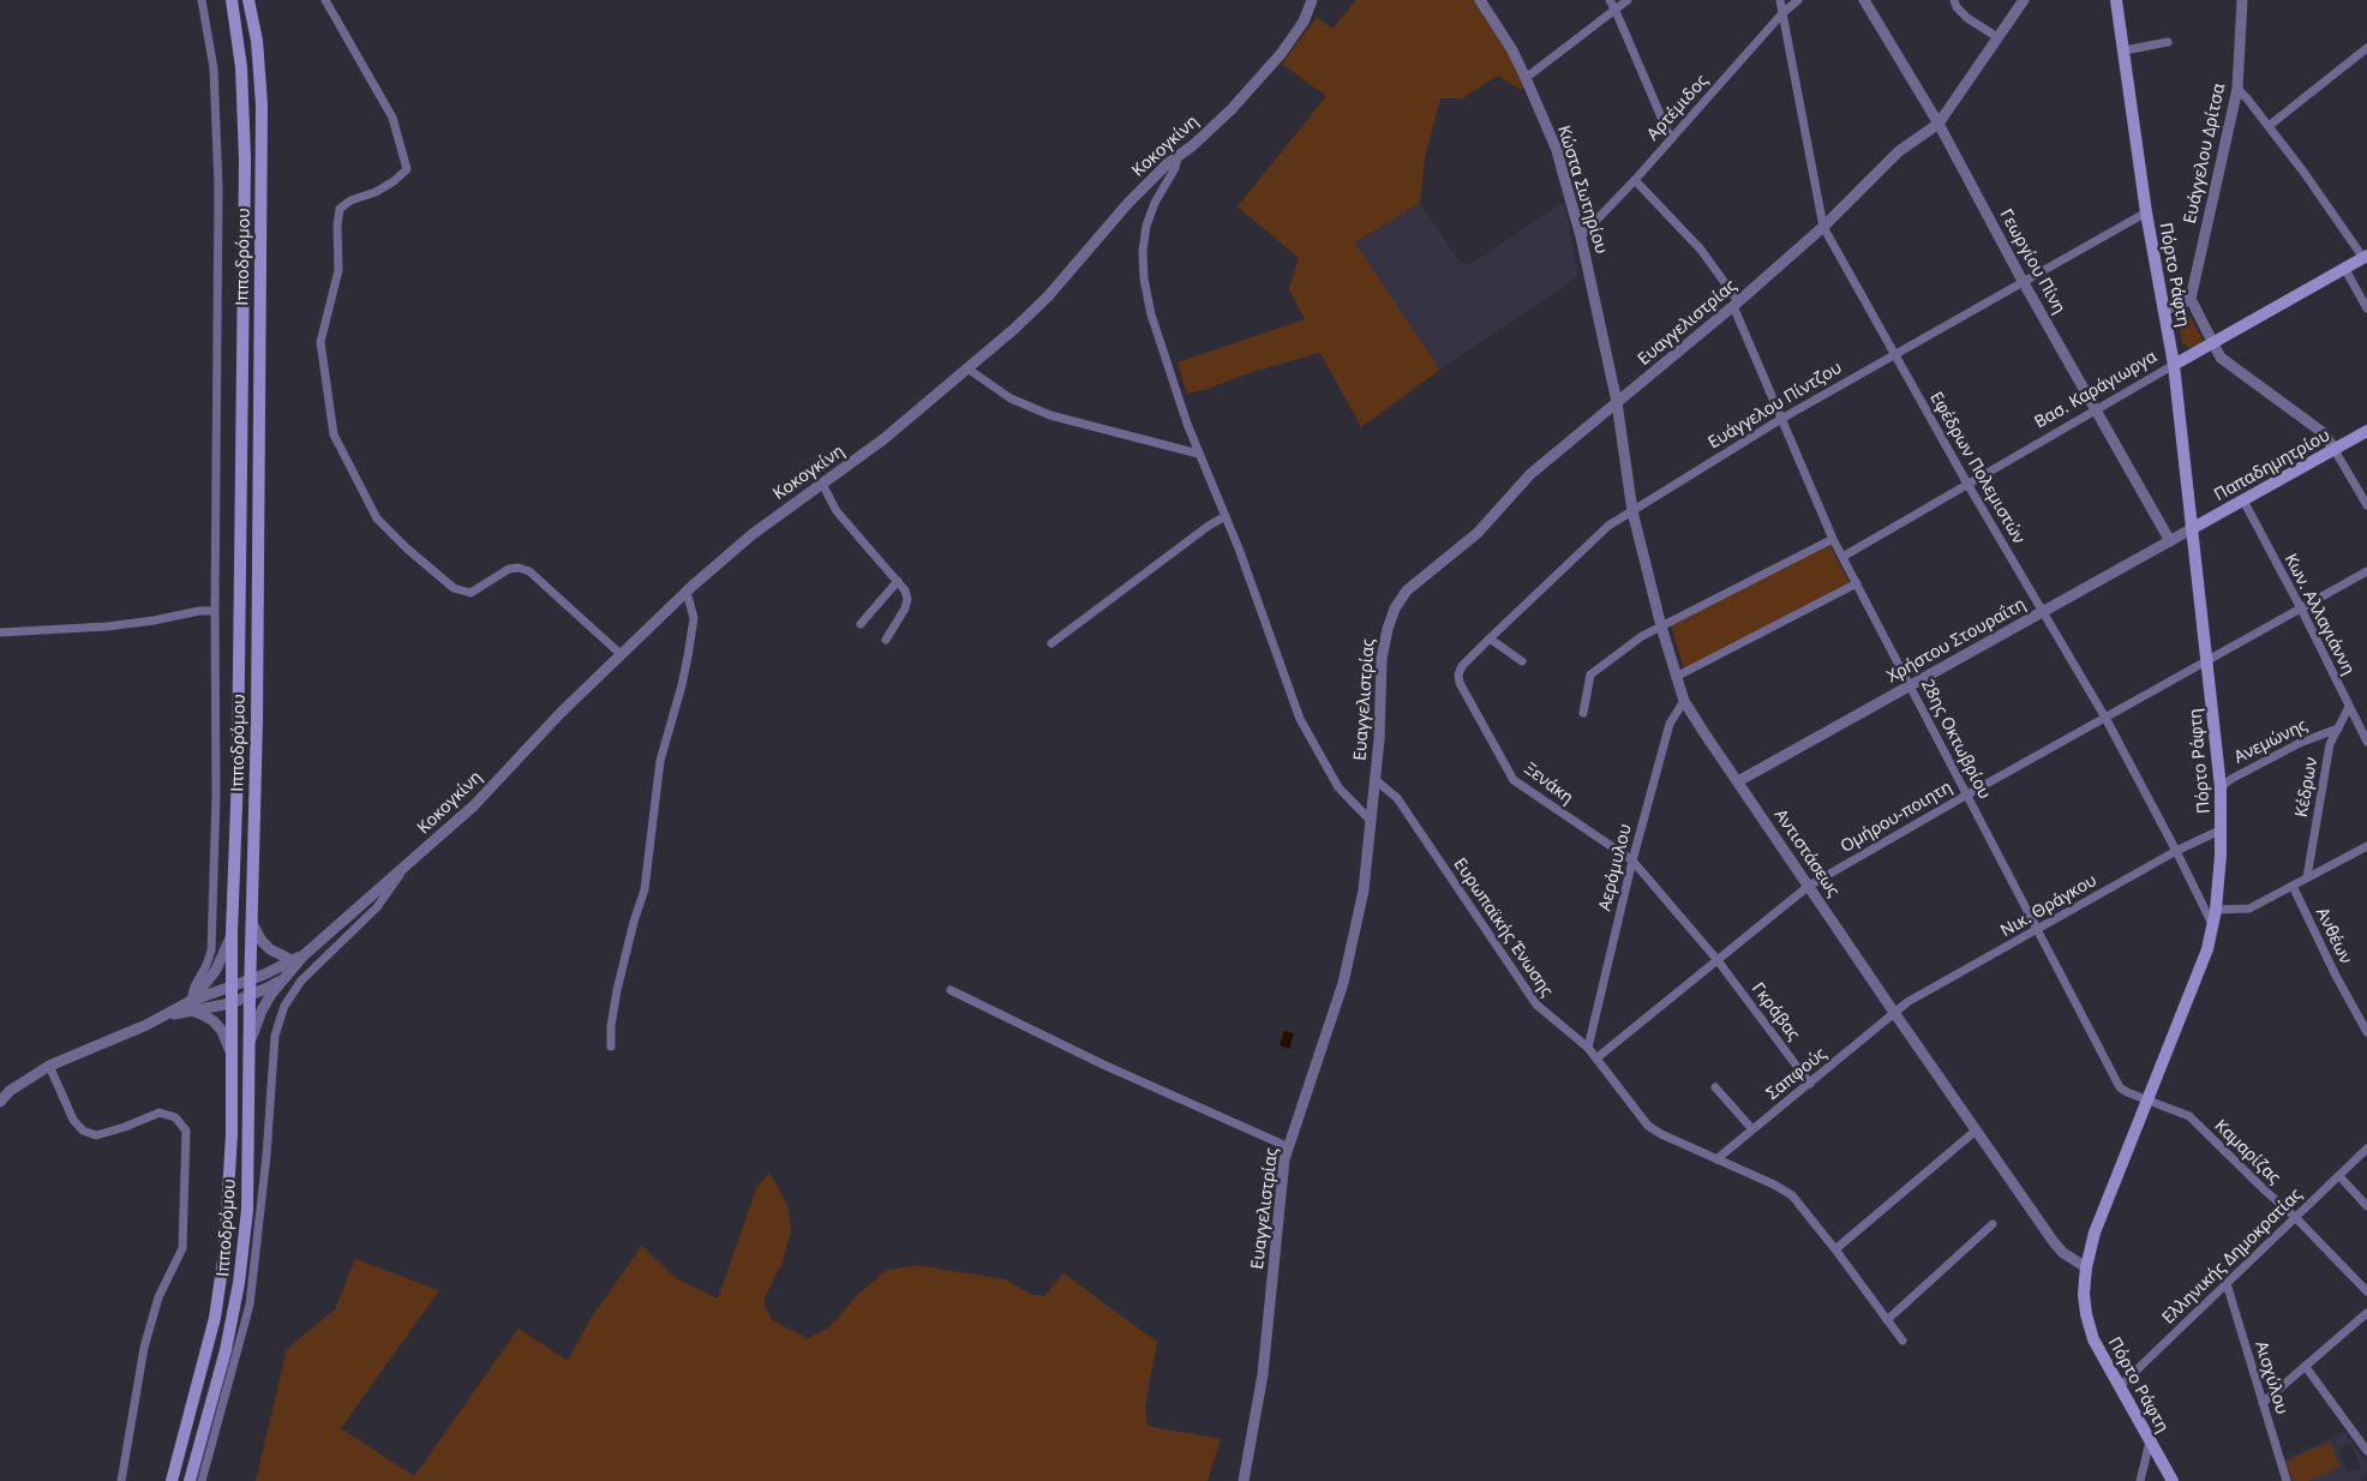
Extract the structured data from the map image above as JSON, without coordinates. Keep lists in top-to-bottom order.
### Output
{
  "streets": {
    "main road": [
      "Ιπποδρόμου",
      "Πόρτο Ράφτη",
      "Βασ. Καράγιωργα",
      "Παπαδημητρίου"
    ],
    "street": [
      "Αρτέμιδος",
      "Κοκογκίνη",
      "Ευάγγελου Δρίτσα",
      "Κώστα Σωτηρίου",
      "Γεωργίου Πίνη",
      "Ευαγγελιστρίας",
      "Ευάγγελου Πίντζου",
      "Εφέδρων Πολεμιστών",
      "Κων. Αλλαγιάννη",
      "Χρήστου Στουραΐτη",
      "28ης Οκτωβρίου",
      "Ανεμώνης",
      "Ξενάκη",
      "Κέδρων",
      "Ομήρου-ποιητη",
      "Αντιστάσεως",
      "Αερόμυλου",
      "Νικ. Θράγκου",
      "Ευρωπαϊκής Ένωσης",
      "Ανθέων",
      "Γκράβας",
      "Σαπφούς",
      "Καμαρίζας",
      "Ελληνικής Δημοκρατίας",
      "Αισχύλου"
    ]
  },
  "crossings": [
    ["Αρτέμιδος", "Κώστα Σωτηρίου"],
    ["Αρτέμιδος", "Εφέδρων Πολεμιστών"],
    ["Αρτέμιδος", "28ης Οκτωβρίου"],
    ["Κώστα Σωτηρίου", "Ευαγγελιστρίας"],
    ["Κώστα Σωτηρίου", "Αντιστάσεως"],
    ["Γεωργίου Πίνη", "Ευαγγελιστρίας"],
    ["Γεωργίου Πίνη", "Βασ. Καράγιωργα"],
    ["Γεωργίου Πίνη", "Ευάγγελου Πίντζου"],
    ["Γεωργίου Πίνη", "Χρήστου Στουραΐτη"],
    ["Πόρτο Ράφτη", "Βασ. Καράγιωργα"],
    ["Πόρτο Ράφτη", "Ευάγγελου Πίντζου"],
    ["Πόρτο Ράφτη", "Παπαδημητρίου"],
    ["Πόρτο Ράφτη", "Εφέδρων Πολεμιστών"],
    ["Πόρτο Ράφτη", "Χρήστου Στουραΐτη"],
    ["Πόρτο Ράφτη", "28ης Οκτωβρίου"],
    ["Πόρτο Ράφτη", "Ανεμώνης"],
    ["Πόρτο Ράφτη", "Ομήρου-ποιητη"],
    ["Πόρτο Ράφτη", "Αντιστάσεως"],
    ["Πόρτο Ράφτη", "Νικ. Θράγκου"],
    ["Πόρτο Ράφτη", "Καμαρίζας"],
    ["Πόρτο Ράφτη", "Ελληνικής Δημοκρατίας"],
    ["Ευαγγελιστρίας", "Εφέδρων Πολεμιστών"],
    ["Ευαγγελιστρίας", "28ης Οκτωβρίου"],
    ["Ευαγγελιστρίας", "Αντιστάσεως"],
    ["Ευαγγελιστρίας", "Ευρωπαϊκής Ένωσης"],
    ["Βασ. Καράγιωργα", "Εφέδρων Πολεμιστών"],
    ["Βασ. Καράγιωργα", "28ης Οκτωβρίου"],
    ["Ευάγγελου Πίντζου", "Εφέδρων Πολεμιστών"],
    ["Ευάγγελου Πίντζου", "28ης Οκτωβρίου"],
    ["Ευάγγελου Πίντζου", "Ξενάκη"],
    ["Ευάγγελου Πίντζου", "Αντιστάσεως"],
    ["Παπαδημητρίου", "Κων. Αλλαγιάννη"],
    ["Παπαδημητρίου", "Χρήστου Στουραΐτη"],
    ["Εφέδρων Πολεμιστών", "Χρήστου Στουραΐτη"],
    ["Εφέδρων Πολεμιστών", "Ομήρου-ποιητη"],
    ["Εφέδρων Πολεμιστών", "Νικ. Θράγκου"],
    ["Κων. Αλλαγιάννη", "Κέδρων"],
    ["Κων. Αλλαγιάννη", "Ομήρου-ποιητη"],
    ["Χρήστου Στουραΐτη", "28ης Οκτωβρίου"],
    ["Χρήστου Στουραΐτη", "Αντιστάσεως"],
    ["28ης Οκτωβρίου", "Ομήρου-ποιητη"],
    ["28ης Οκτωβρίου", "Νικ. Θράγκου"],
    ["28ης Οκτωβρίου", "Καμαρίζας"],
    ["Ανεμώνης", "Κέδρων"],
    ["Ξενάκη", "Ομήρου-ποιητη"],
    ["Ξενάκη", "Αερόμυλου"],
    ["Ξενάκη", "Γκράβας"],
    ["Ομήρου-ποιητη", "Αντιστάσεως"],
    ["Ομήρου-ποιητη", "Ευρωπαϊκής Ένωσης"],
    ["Ομήρου-ποιητη", "Γκράβας"],
    ["Αντιστάσεως", "Αερόμυλου"],
    ["Αντιστάσεως", "Νικ. Θράγκου"],
    ["Αντιστάσεως", "Σαπφούς"],
    ["Αερόμυλου", "Ευρωπαϊκής Ένωσης"],
    ["Νικ. Θράγκου", "Σαπφούς"],
    ["Ευρωπαϊκής Ένωσης", "Σαπφούς"],
    ["Γκράβας", "Σαπφούς"],
    ["Καμαρίζας", "Ελληνικής Δημοκρατίας"],
    ["Ελληνικής Δημοκρατίας", "Αισχύλου"]
  ]
}
